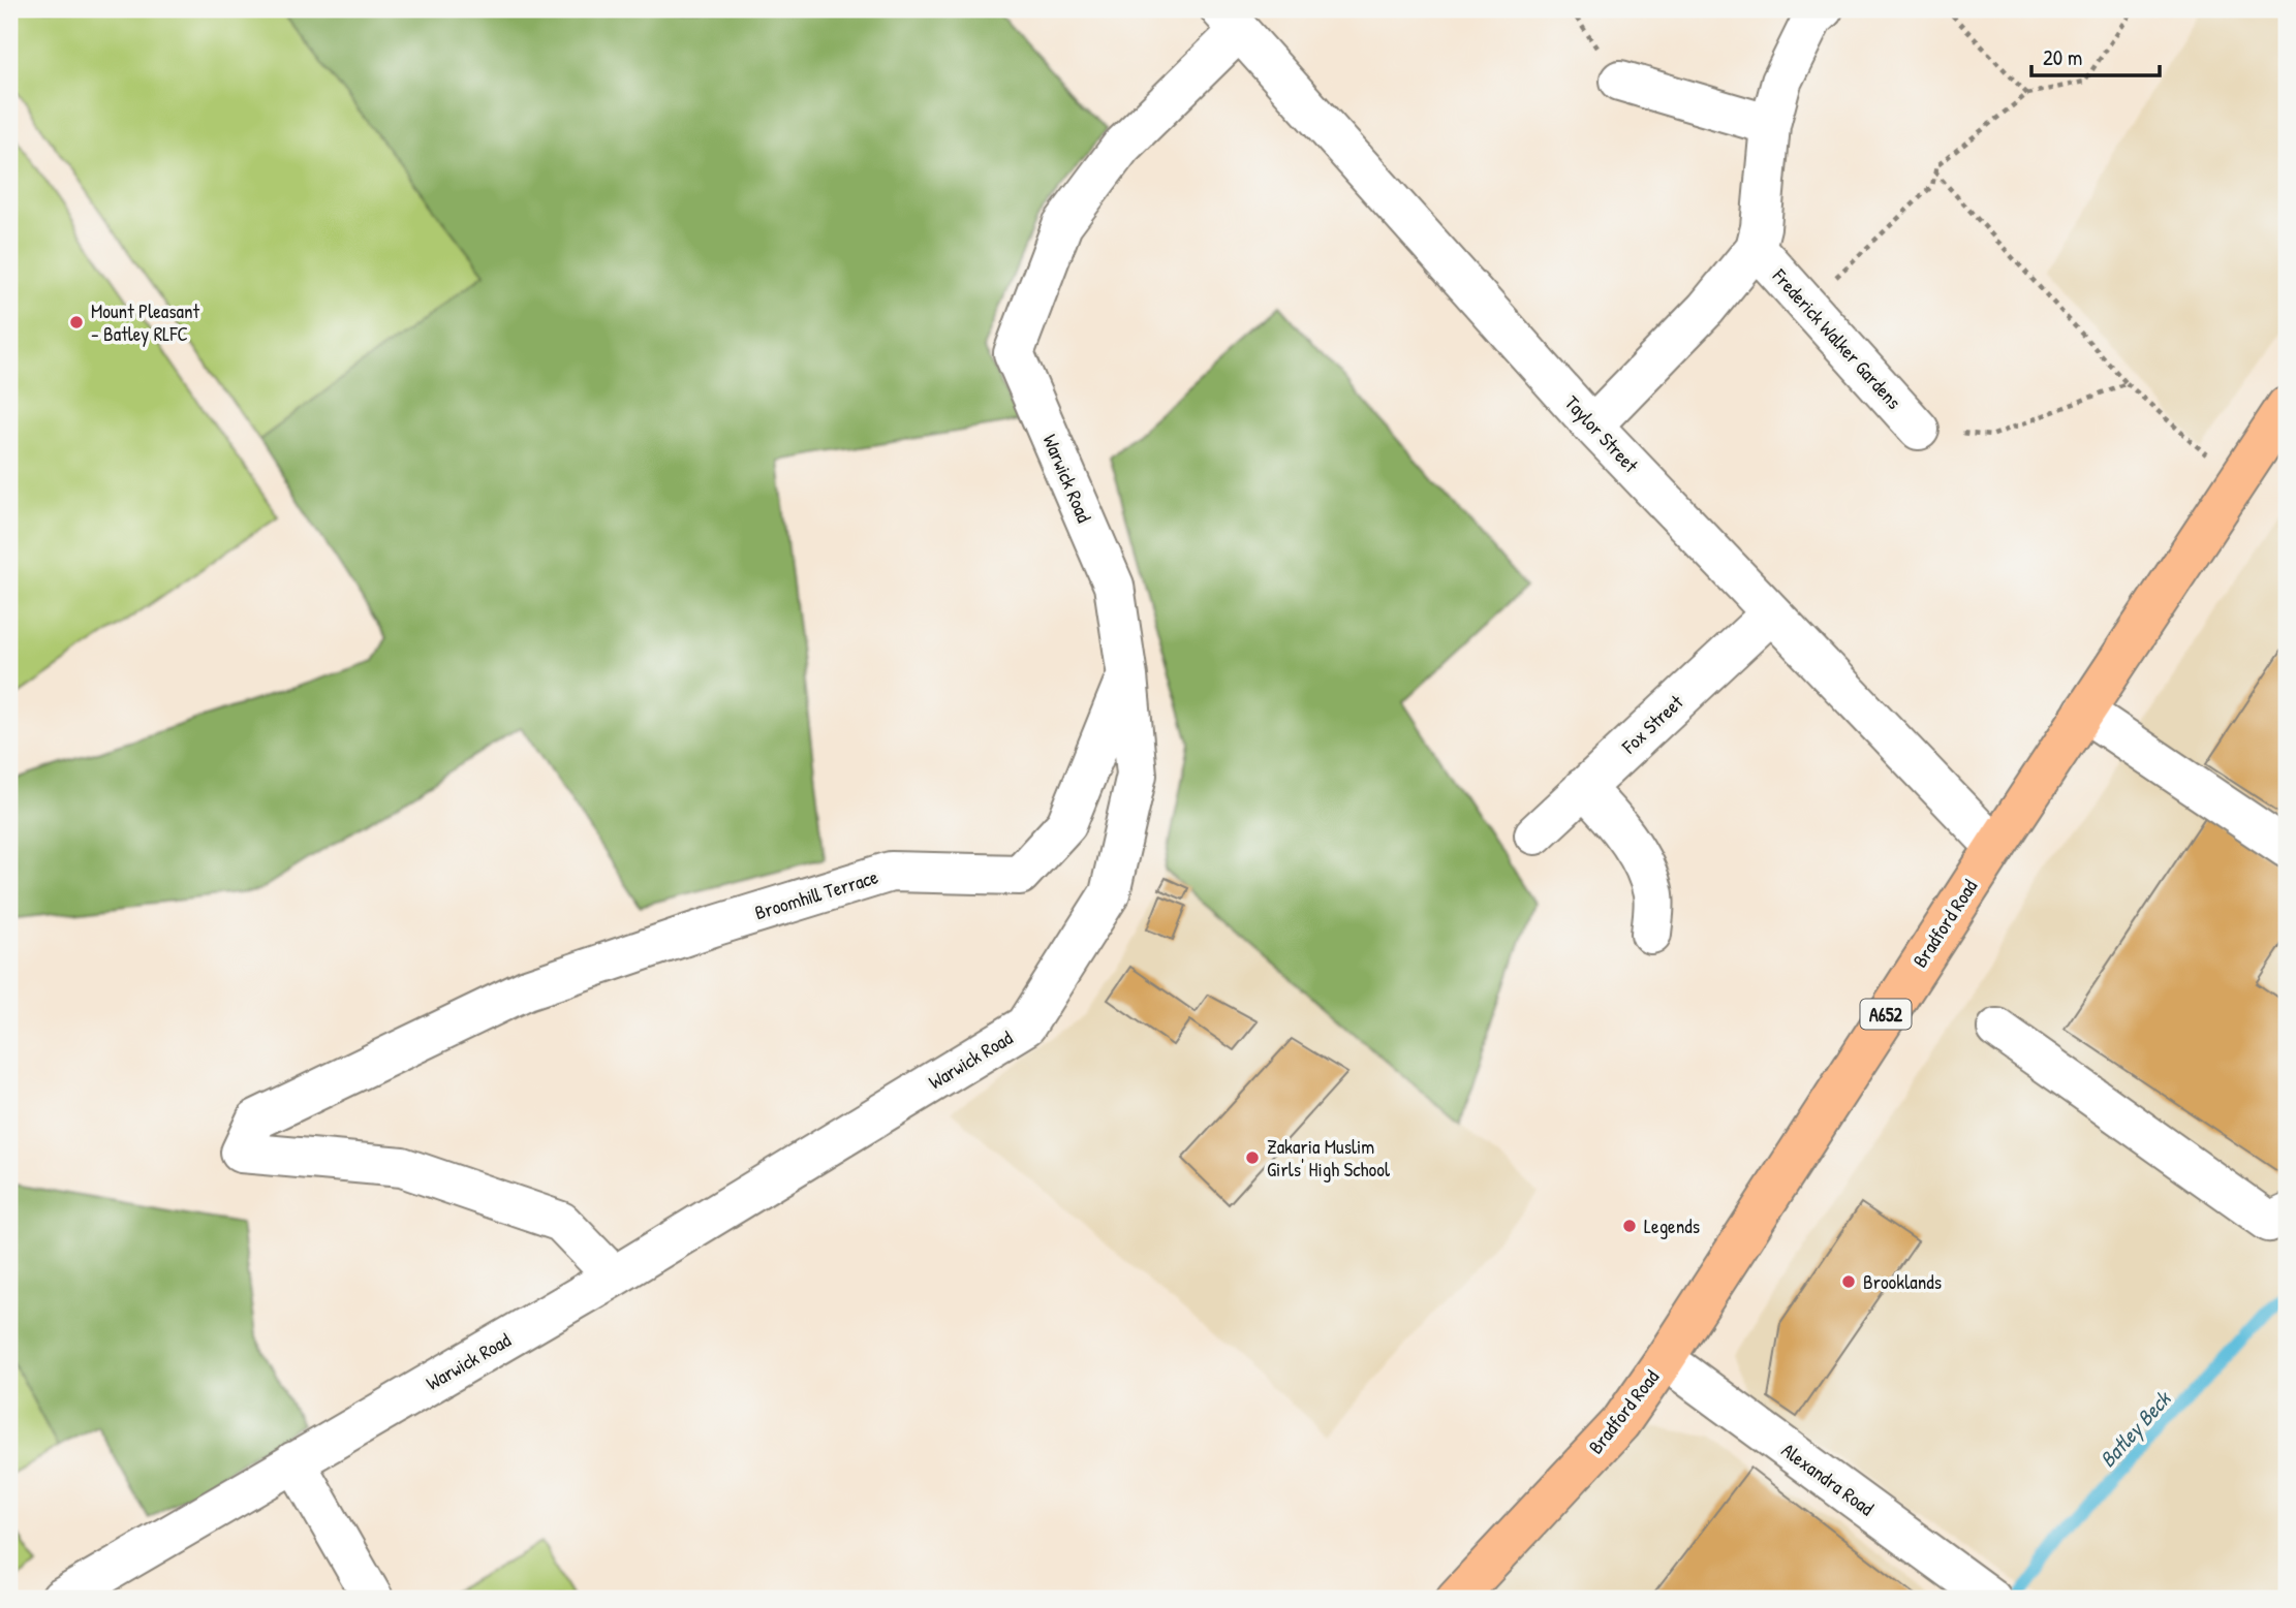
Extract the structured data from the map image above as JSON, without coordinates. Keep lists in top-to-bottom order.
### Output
{
  "streets": {
    "main road": ["Bradford Road", "A652"],
    "street": [
      "Frederick Walker Gardens",
      "Taylor Street",
      "Warwick Road",
      "Fox Street",
      "Broomhill Terrace",
      "Alexandra Road"
    ]
  },
  "crossings": [
    ["Taylor Street", "Warwick Road"],
    ["Taylor Street", "Fox Street"],
    ["Taylor Street", "Bradford Road"],
    ["Warwick Road", "Broomhill Terrace"],
    ["Bradford Road", "Alexandra Road"]
  ],
  "water": ["Batley Beck"],
  "places": [
    "Mount Pleasant - Batley RLFC",
    "Zakaria Muslim Girls' High School",
    "Legends",
    "Brooklands"
  ],
  "scale_bar": "20 m"
}
